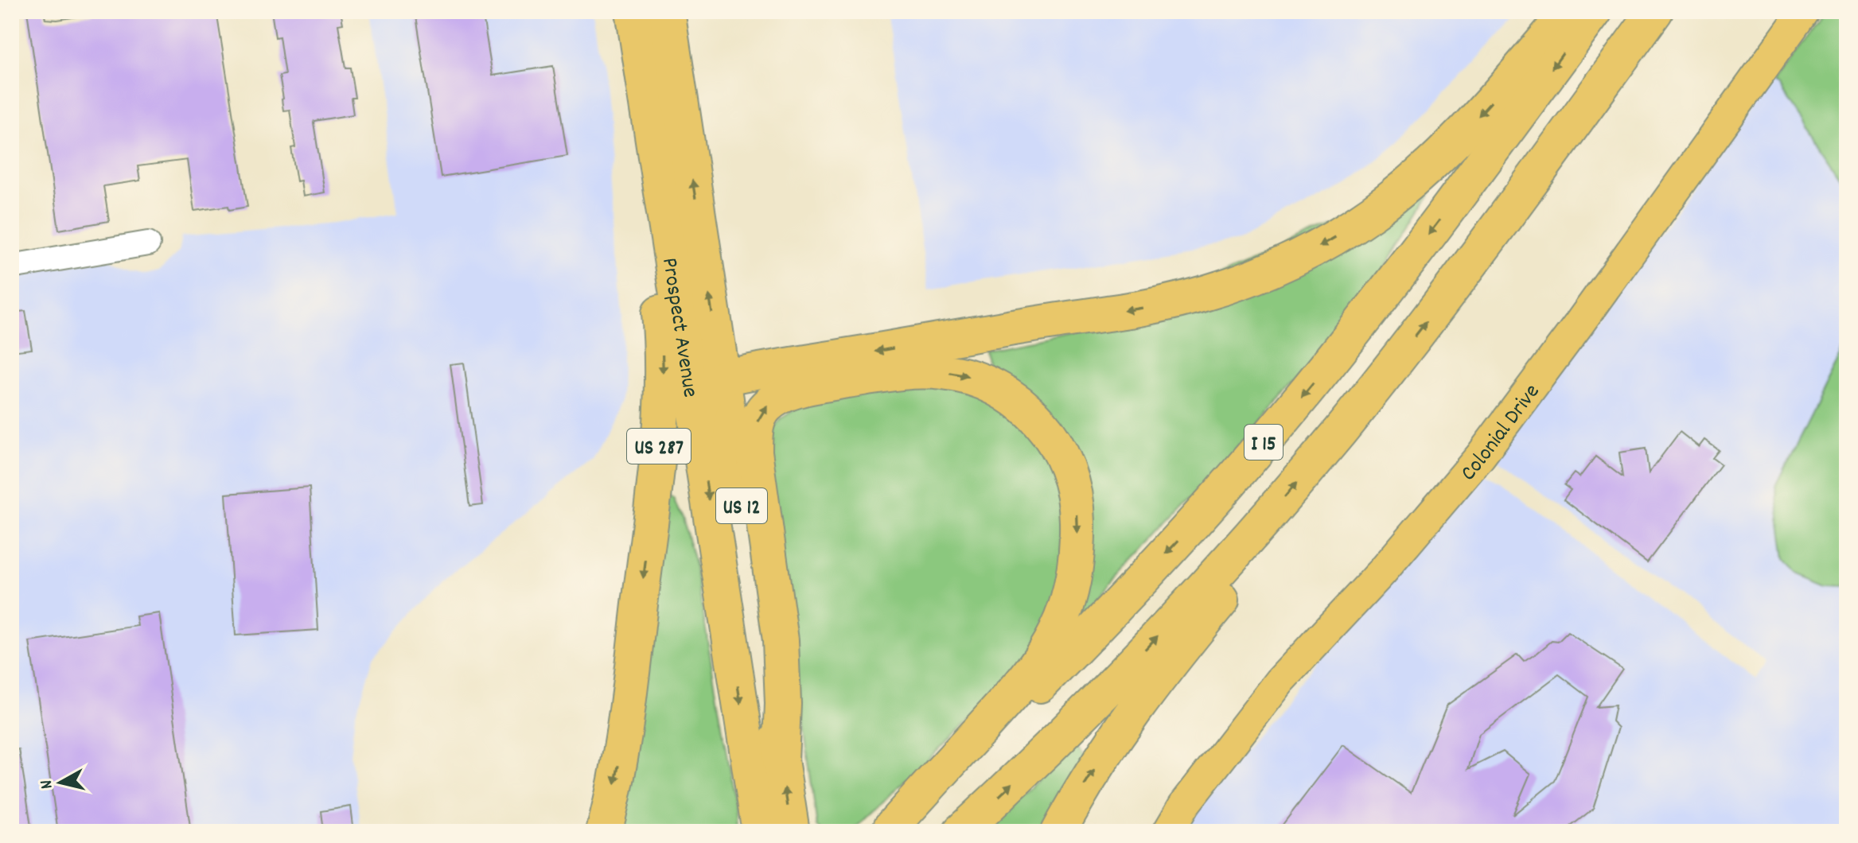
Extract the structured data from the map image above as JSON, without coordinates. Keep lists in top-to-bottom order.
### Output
{
  "streets": {
    "highway": [
      "Prospect Avenue",
      "I 15",
      "US 287",
      "US 12"
    ],
    "main road": ["Colonial Drive"]
  },
  "crossings": [
    ["Prospect Avenue", "US 287"]
  ],
  "north": "left"
}
